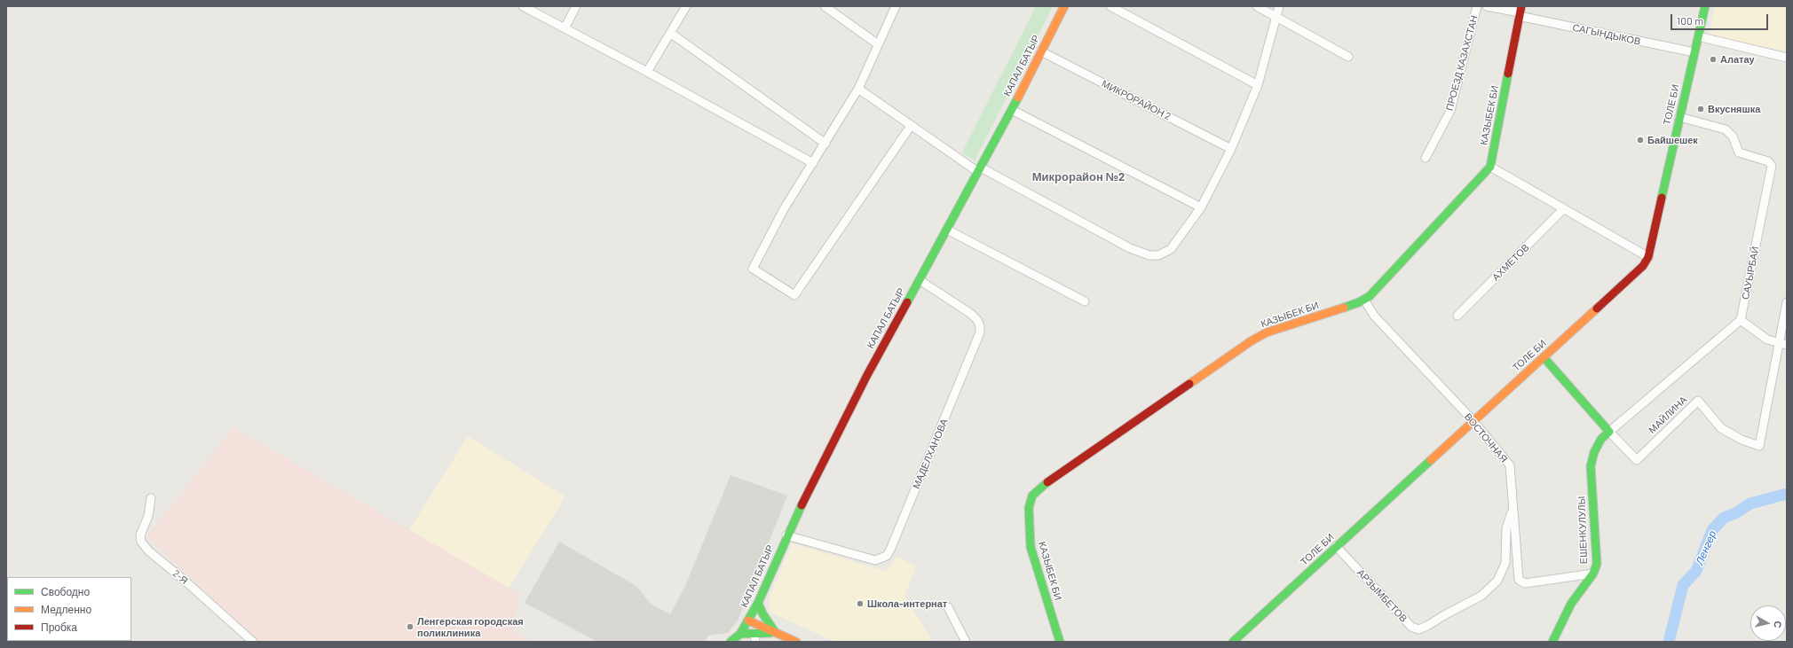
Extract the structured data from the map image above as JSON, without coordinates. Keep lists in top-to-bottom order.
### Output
{
  "streets": {
    "main road": [
      "КАПАЛ БАТЫР",
      "ТОЛЕ БИ",
      "КАЗЫБЕК БИ",
      "МАЙЛИНА",
      "ЕШЕНКУЛУЛЫ"
    ],
    "street": [
      "САГЫНДЫКОВ",
      "ПРОЕЗД КАЗАХСТАН",
      "МИКРОРАЙОН 2",
      "АХМЕТОВ",
      "САУЫРБАЙ",
      "ВОСТОЧНАЯ",
      "МАДЕЛХАНОВА",
      "2-Я",
      "АРЗЫМБЕТОВ"
    ]
  },
  "crossings": [
    ["САГЫНДЫКОВ", "ТОЛЕ БИ"],
    ["САГЫНДЫКОВ", "КАЗЫБЕК БИ"],
    ["КАПАЛ БАТЫР", "МИКРОРАЙОН 2"],
    ["КАПАЛ БАТЫР", "МАДЕЛХАНОВА"],
    ["ТОЛЕ БИ", "САУЫРБАЙ"],
    ["ТОЛЕ БИ", "МАЙЛИНА"],
    ["ТОЛЕ БИ", "ВОСТОЧНАЯ"],
    ["ТОЛЕ БИ", "АРЗЫМБЕТОВ"],
    ["КАЗЫБЕК БИ", "ВОСТОЧНАЯ"],
    ["МАЙЛИНА", "ЕШЕНКУЛУЛЫ"],
    ["ВОСТОЧНАЯ", "ЕШЕНКУЛУЛЫ"],
    ["ВОСТОЧНАЯ", "АРЗЫМБЕТОВ"]
  ],
  "districts": ["Микрорайон №2"],
  "water": ["Ленгер"],
  "places": [
    "Алатау",
    "Вкусняшка",
    "Байшешек",
    "Школа-интернат",
    "Ленгерская городская поликлиника"
  ],
  "legend": ["Свободно", "Медленно", "Пробка"],
  "scale_bar": "100 m",
  "north": "right"
}
